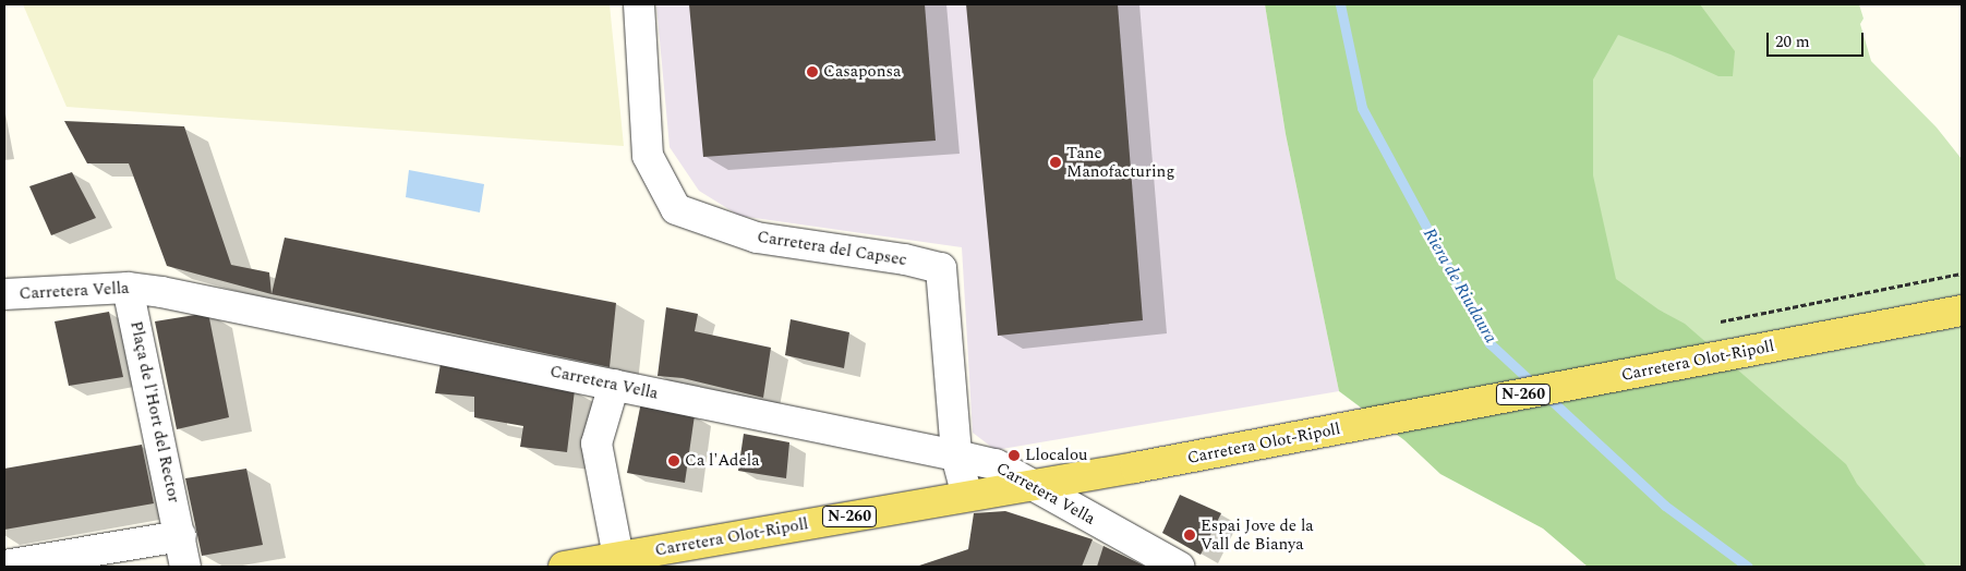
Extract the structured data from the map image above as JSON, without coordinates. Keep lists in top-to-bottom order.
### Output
{
  "streets": {
    "main road": ["Carretera Olot-Ripoll", "N-260"],
    "street": ["Carretera del Capsec", "Carretera Vella", "Plaça de l'Hort del Rector"]
  },
  "crossings": [
    ["Carretera del Capsec", "Carretera Vella"],
    ["Carretera del Capsec", "Carretera Olot-Ripoll"],
    ["Carretera Vella", "Carretera Olot-Ripoll"],
    ["Carretera Vella", "Plaça de l'Hort del Rector"]
  ],
  "water": ["Riera de Riudaura"],
  "places": [
    "Casaponsa",
    "Tane Manofacturing",
    "Llocalou",
    "Ca l'Adela",
    "Espai Jove de la Vall de Bianya"
  ],
  "scale_bar": "20 m"
}
